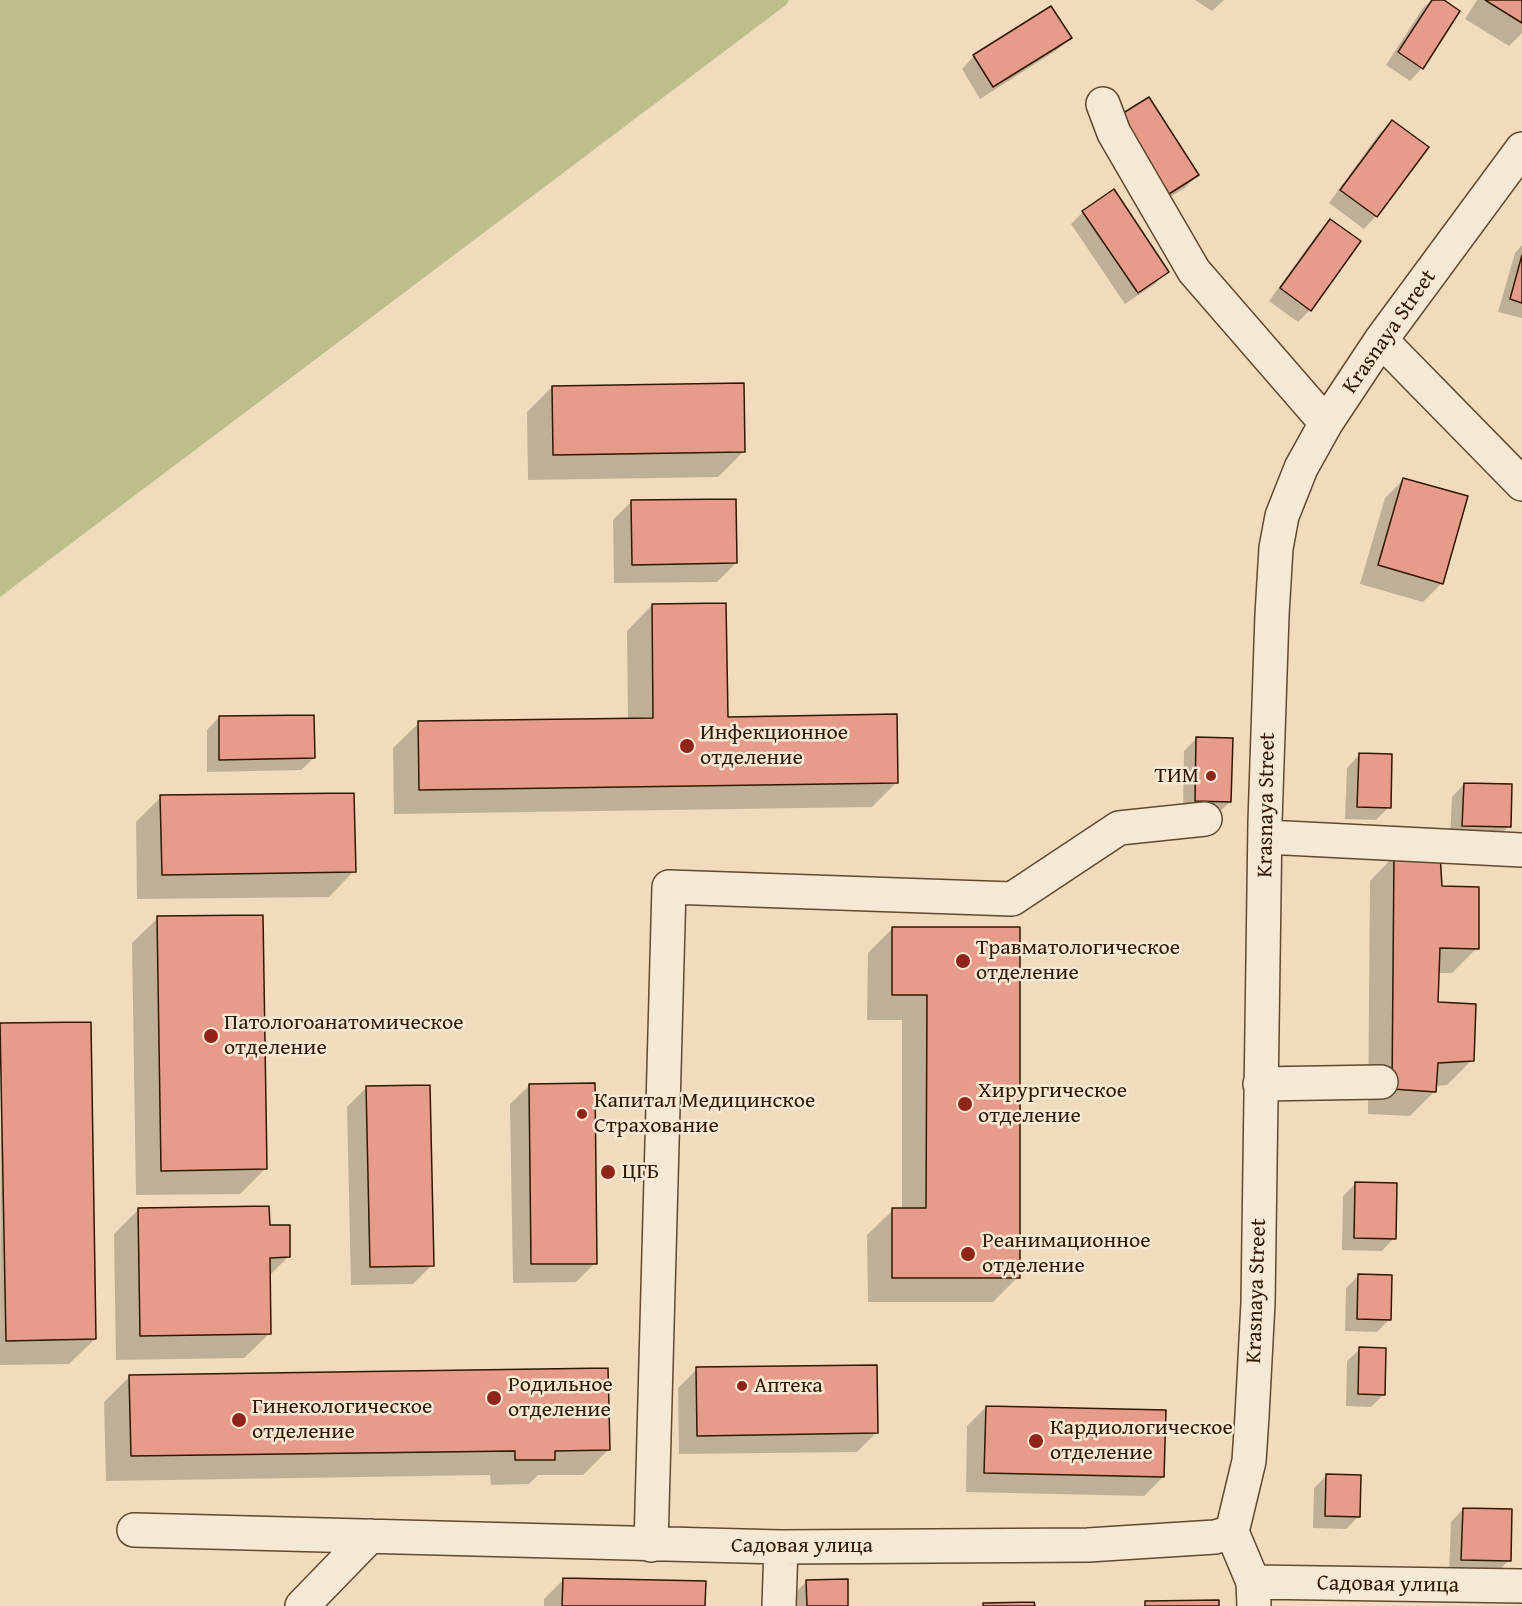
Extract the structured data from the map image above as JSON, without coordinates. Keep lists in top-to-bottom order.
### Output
{
  "streets": {
    "street": ["Krasnaya Street", "Садовая улица"]
  },
  "crossings": [
    ["Krasnaya Street", "Садовая улица"]
  ],
  "places": [
    "Инфекционное отделение",
    "ТИМ",
    "Травматологическое отделение",
    "Патологоанатомическое отделение",
    "Хирургическое отделение",
    "Капитал Медицинское Страхование",
    "ЦГБ",
    "Реанимационное отделение",
    "Аптека",
    "Родильное отделение",
    "Гинекологическое отделение",
    "Кардиологическое отделение"
  ]
}
